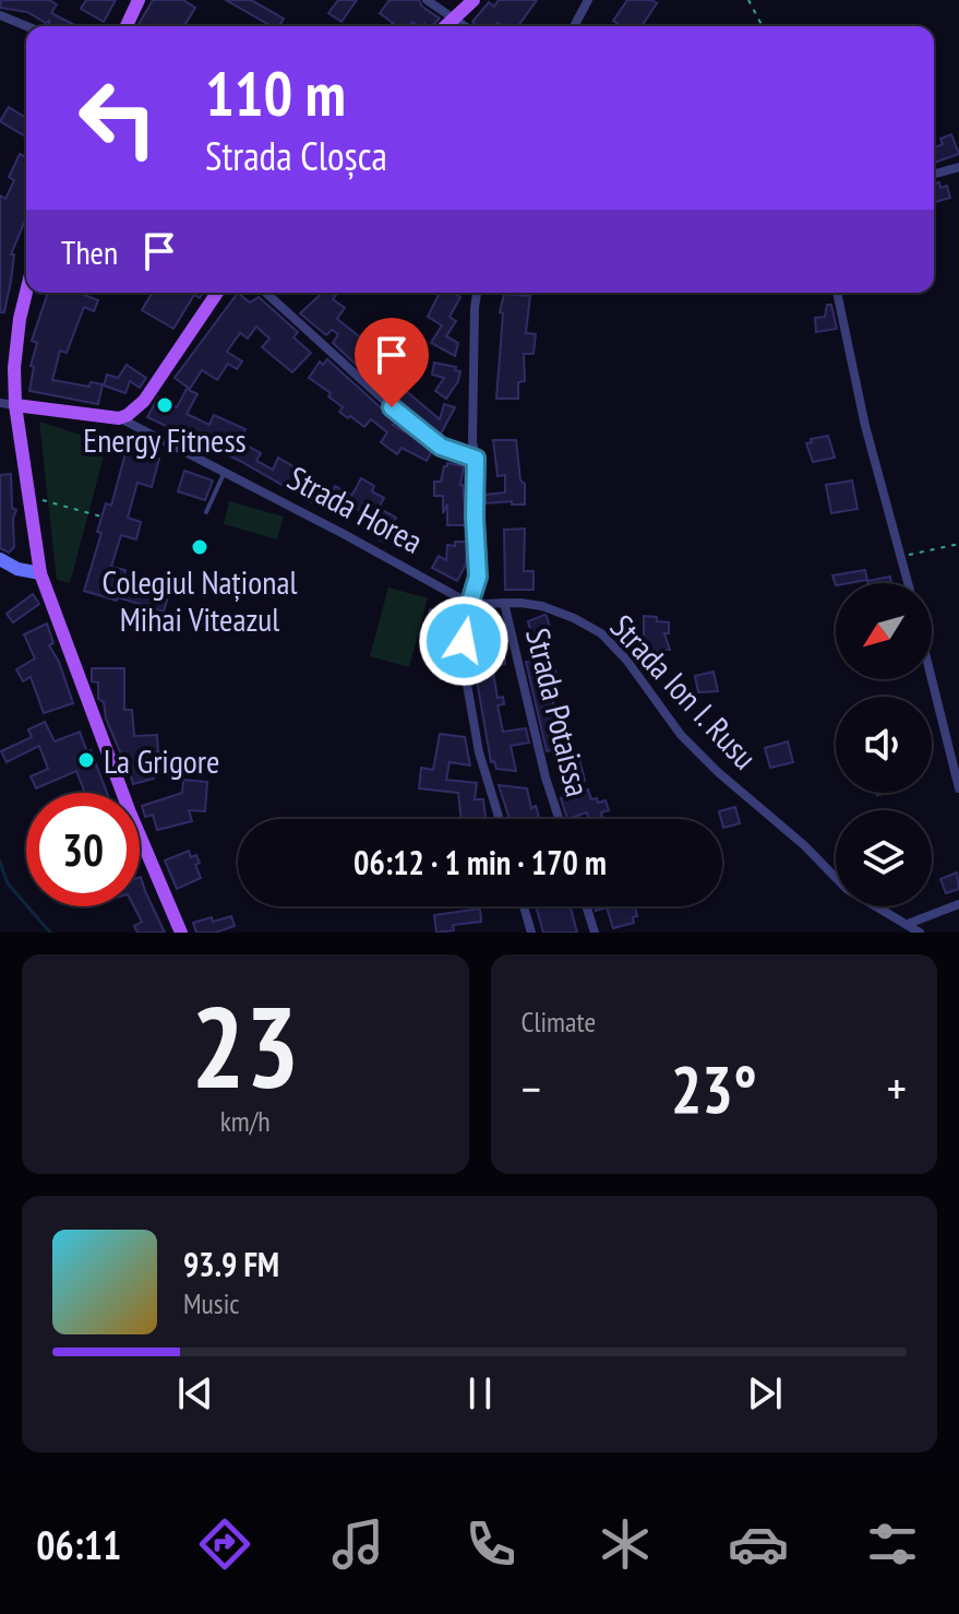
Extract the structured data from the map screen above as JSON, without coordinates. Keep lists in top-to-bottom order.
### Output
{
  "streets": {
    "main road": ["Strada Horea"],
    "street": ["Strada Ion I. Rusu", "Strada Potaissa"]
  },
  "crossings": [
    ["Strada Horea", "Strada Ion I. Rusu"],
    ["Strada Ion I. Rusu", "Strada Potaissa"]
  ],
  "places": ["Energy Fitness", "Colegiul Național Mihai Viteazul", "La Grigore"],
  "north": "bottom left",
  "page": {
    "turn": ["110 m", "Strada Cloșca"],
    "then": "Then",
    "limit": "30",
    "trip": "06:12 · 1 min · 170 m",
    "tile": [
      ["23", "km/h"],
      "Climate"
    ],
    "heat": ["−", "23°", "+"],
    "song": ["93.9 FM", "Music"],
    "tabs": "06:11"
  }
}
